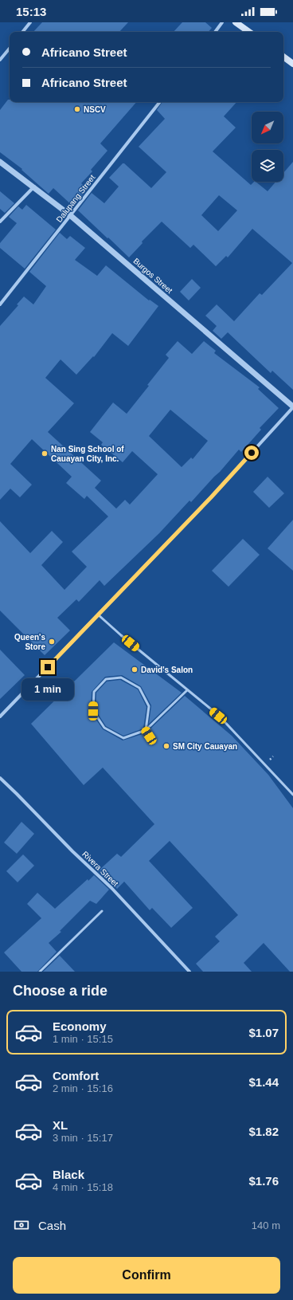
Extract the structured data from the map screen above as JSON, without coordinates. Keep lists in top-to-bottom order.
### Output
{
  "streets": {
    "street": ["Dalupang Street", "Burgos Street", "Rivera Street"]
  },
  "crossings": [
    ["Dalupang Street", "Burgos Street"]
  ],
  "places": [
    "NSCV",
    "Nan Sing School of Cauayan City, Inc.",
    "Queen's Store",
    "David's Salon",
    "SM City Cauayan"
  ],
  "north": "bottom left",
  "page": {
    "status": "15:13",
    "banner": ["Africano Street", "Africano Street"],
    "bubble": "1 min",
    "heading": "Choose a ride",
    "list": [
      {
        "name": "Economy",
        "note": "1 min · 15:15",
        "value": "$1.07"
      },
      {
        "name": "Comfort",
        "note": "2 min · 15:16",
        "value": "$1.44"
      },
      {
        "name": "XL",
        "note": "3 min · 15:17",
        "value": "$1.82"
      },
      {
        "name": "Black",
        "note": "4 min · 15:18",
        "value": "$1.76"
      }
    ],
    "pay": ["Cash", "140 m"],
    "buttons": "Confirm"
  }
}
